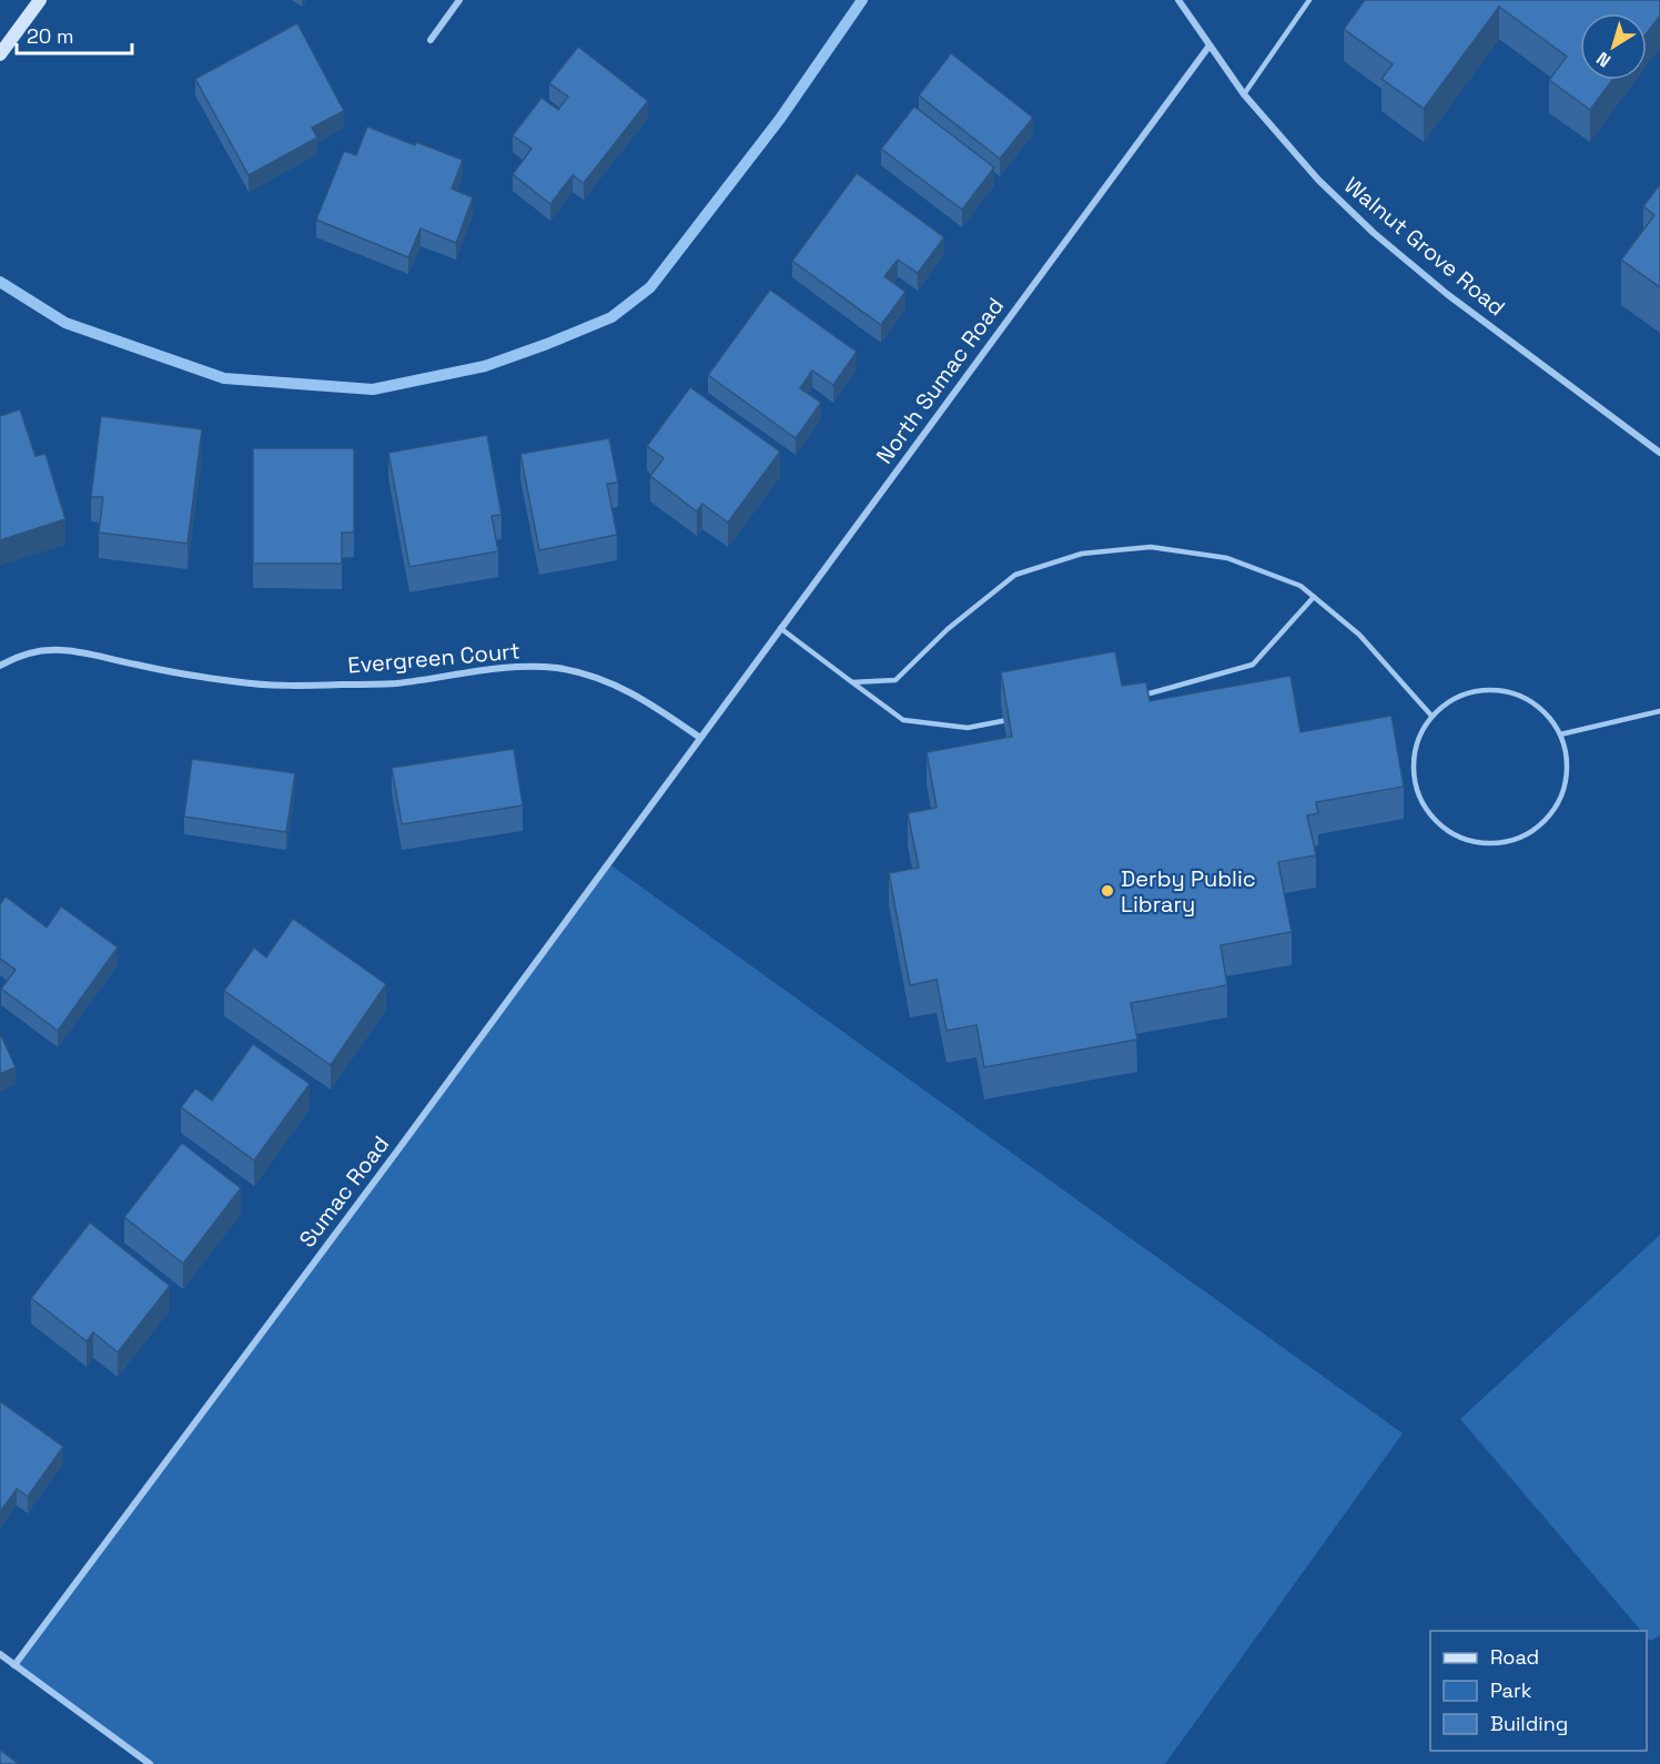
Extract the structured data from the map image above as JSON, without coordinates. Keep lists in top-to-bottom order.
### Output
{
  "streets": {
    "street": [
      "Walnut Grove Road",
      "North Sumac Road",
      "Evergreen Court",
      "Sumac Road"
    ]
  },
  "crossings": [
    ["Walnut Grove Road", "North Sumac Road"],
    ["North Sumac Road", "Evergreen Court"],
    ["North Sumac Road", "Sumac Road"],
    ["Evergreen Court", "Sumac Road"]
  ],
  "places": ["Derby Public Library"],
  "legend": ["Road", "Park", "Building"],
  "scale_bar": "20 m",
  "north": "bottom left"
}
